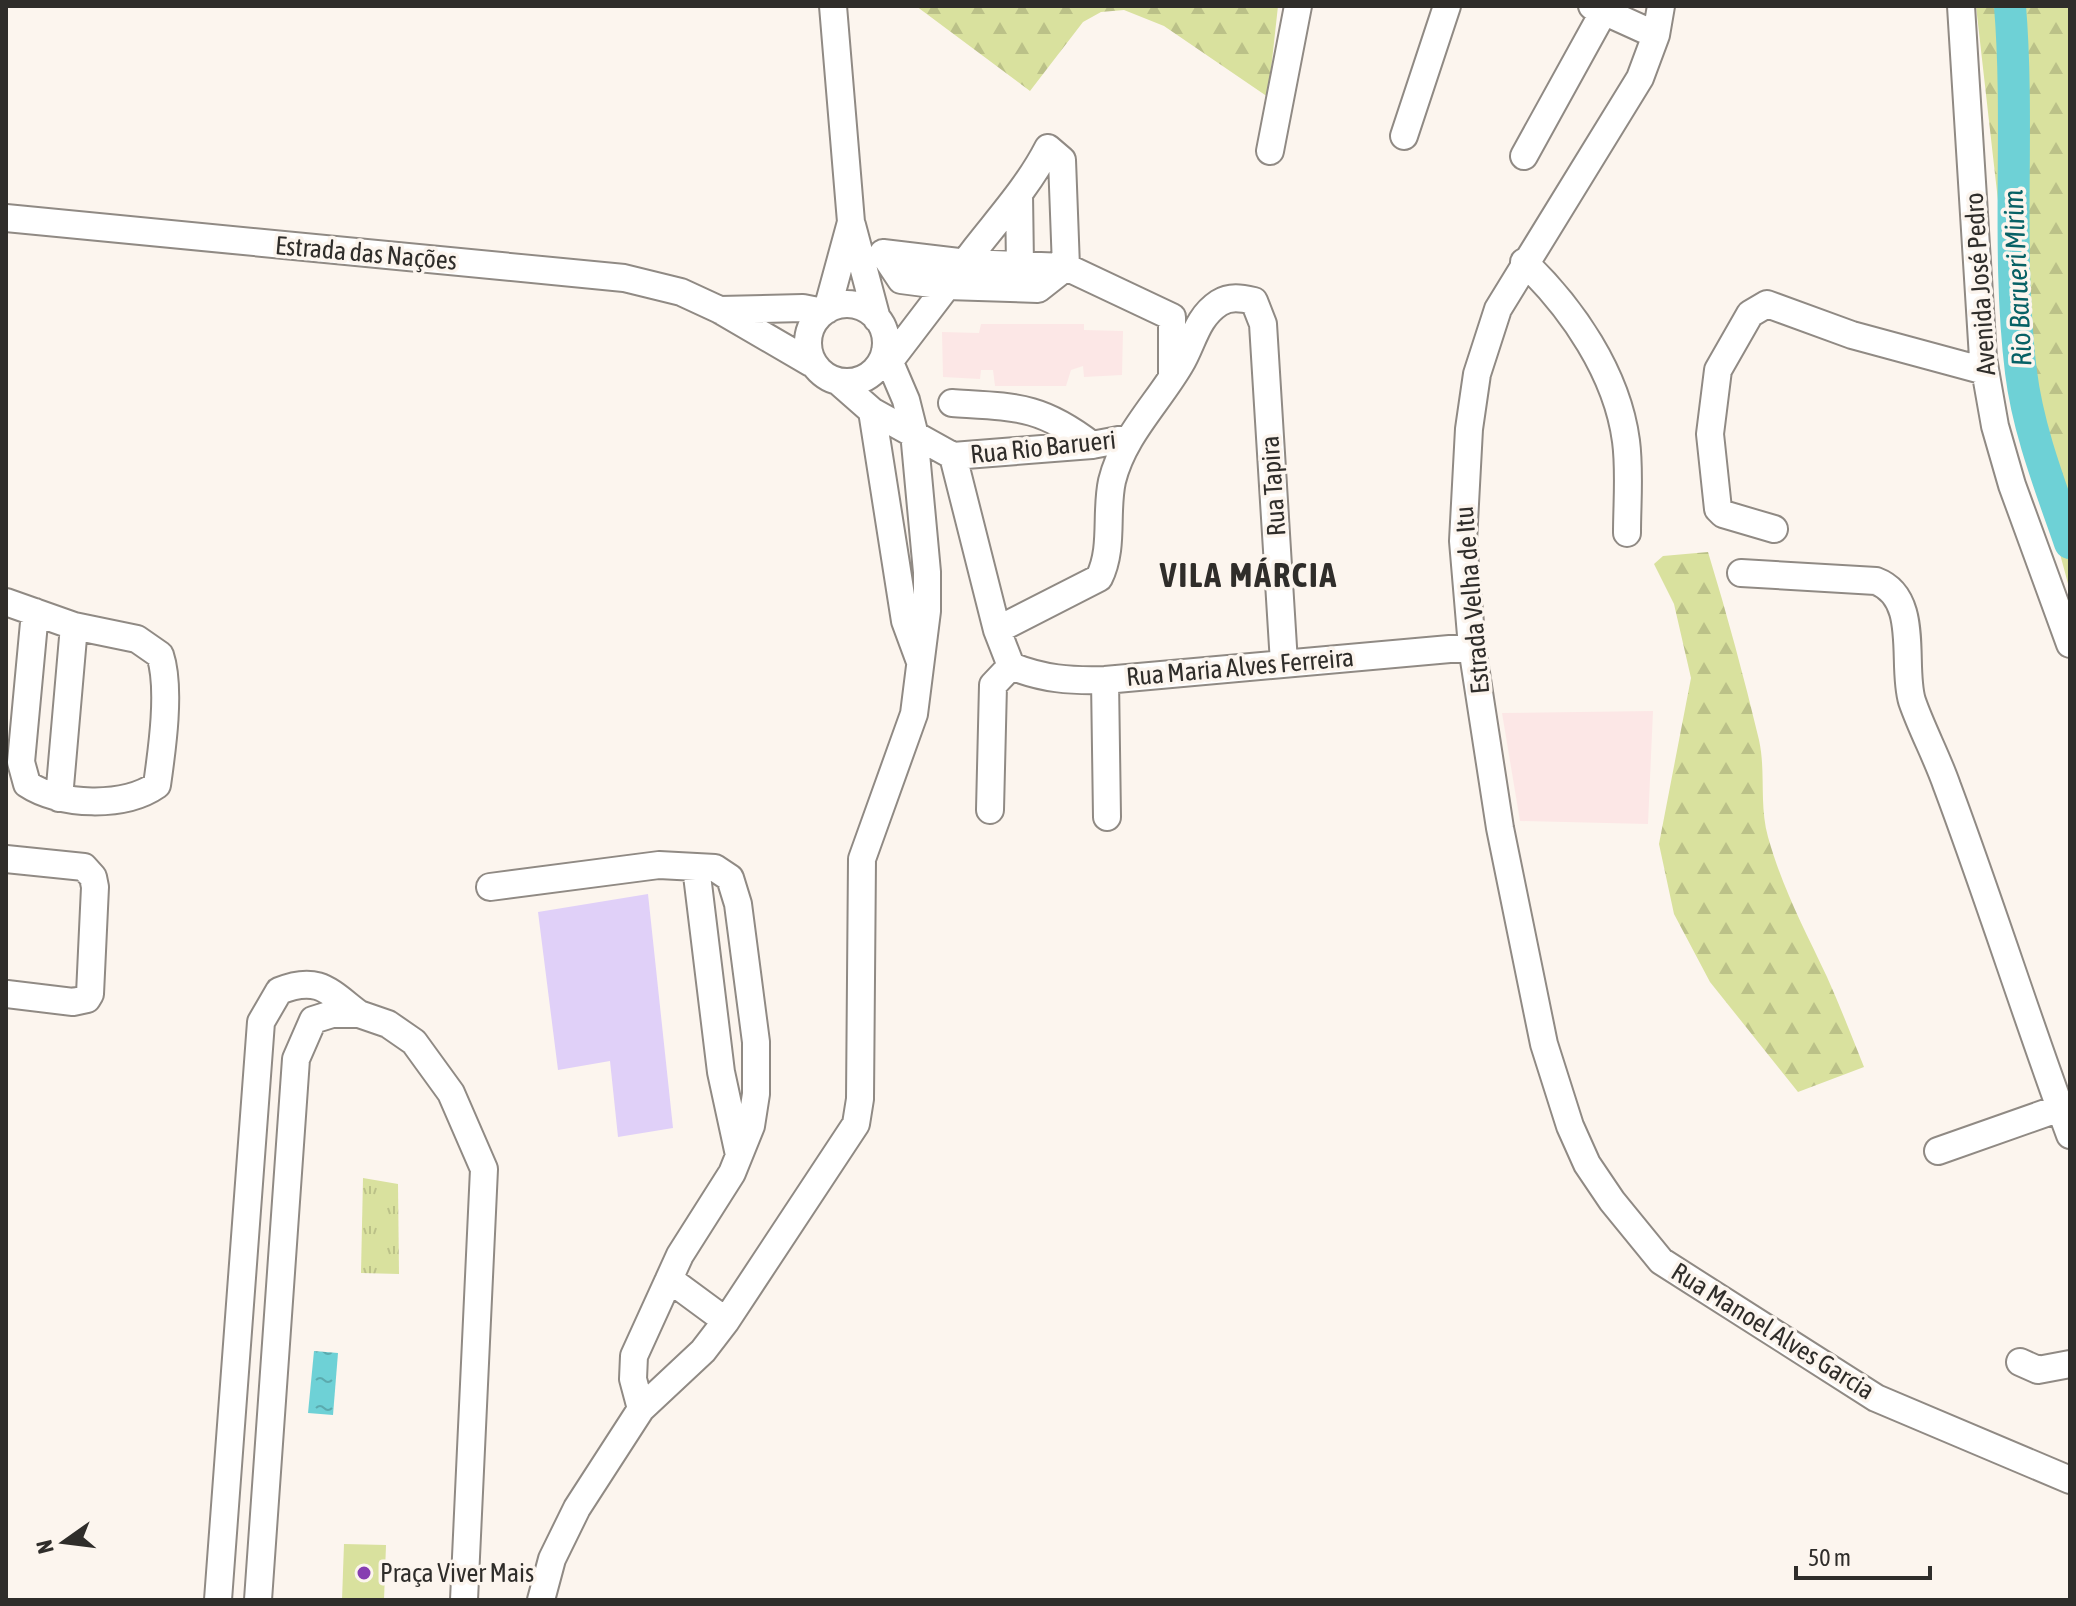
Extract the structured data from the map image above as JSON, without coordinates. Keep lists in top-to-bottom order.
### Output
{
  "streets": {
    "street": [
      "Estrada das Nações",
      "Avenida José Pedro",
      "Rua Rio Barueri",
      "Rua Tapira",
      "Estrada Velha de Itu",
      "Rua Maria Alves Ferreira",
      "Rua Manoel Alves Garcia"
    ]
  },
  "crossings": [
    ["Estrada das Nações", "Rua Rio Barueri"],
    ["Rua Tapira", "Rua Maria Alves Ferreira"],
    ["Estrada Velha de Itu", "Rua Maria Alves Ferreira"],
    ["Estrada Velha de Itu", "Rua Manoel Alves Garcia"]
  ],
  "districts": ["VILA MÁRCIA"],
  "water": ["Rio Barueri Mirim"],
  "places": ["Praça Viver Mais"],
  "scale_bar": "50 m",
  "north": "left"
}
